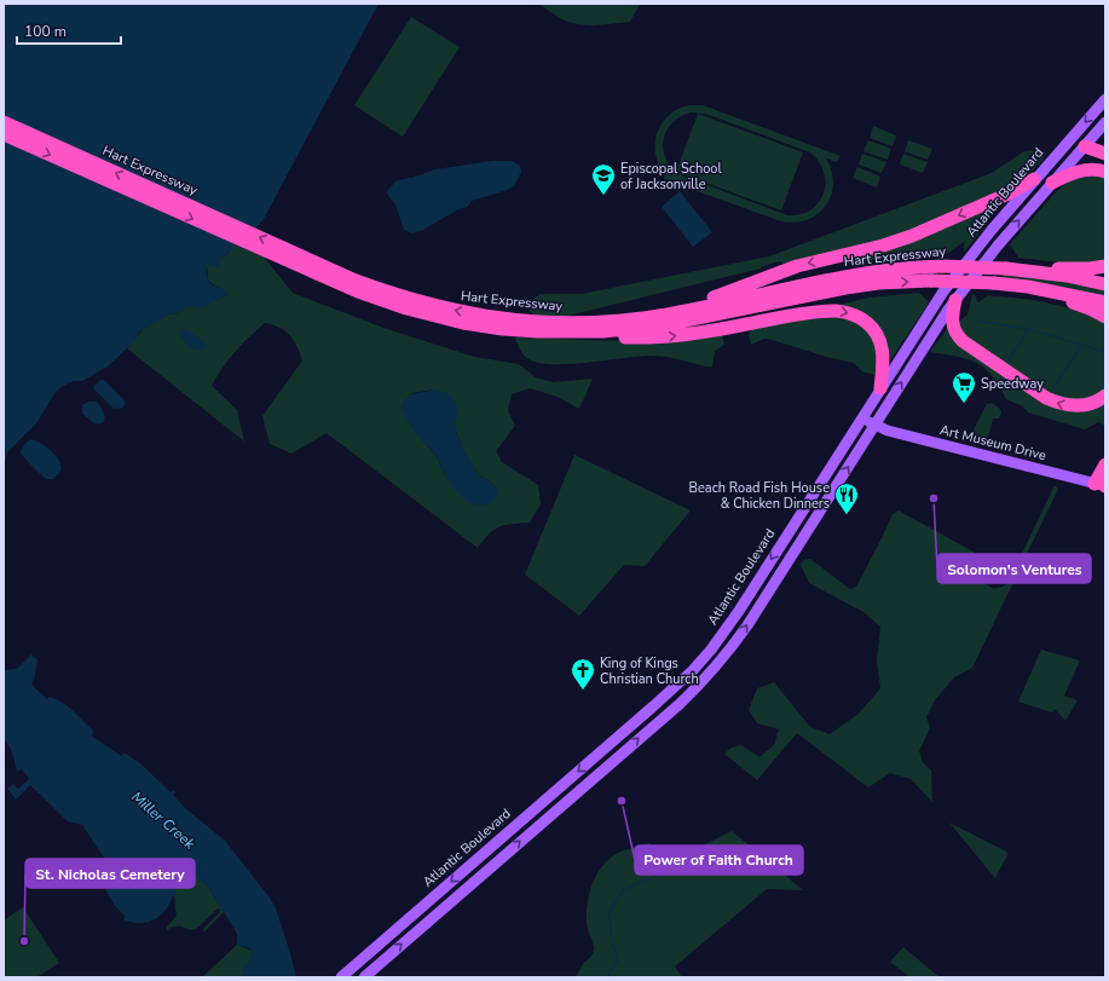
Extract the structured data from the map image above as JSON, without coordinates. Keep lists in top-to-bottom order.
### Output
{
  "streets": {
    "highway": ["Hart Expressway"],
    "main road": ["Atlantic Boulevard", "Art Museum Drive"]
  },
  "crossings": [
    ["Atlantic Boulevard", "Art Museum Drive"]
  ],
  "water": ["Miller Creek"],
  "places": {
    "school or university": ["Episcopal School of Jacksonville"],
    "supermarket": ["Speedway"],
    "other": ["Solomon's Ventures", "Power of Faith Church", "St. Nicholas Cemetery"],
    "restaurant": ["Beach Road Fish House & Chicken Dinners"],
    "church": ["King of Kings Christian Church"]
  },
  "scale_bar": "100 m"
}
